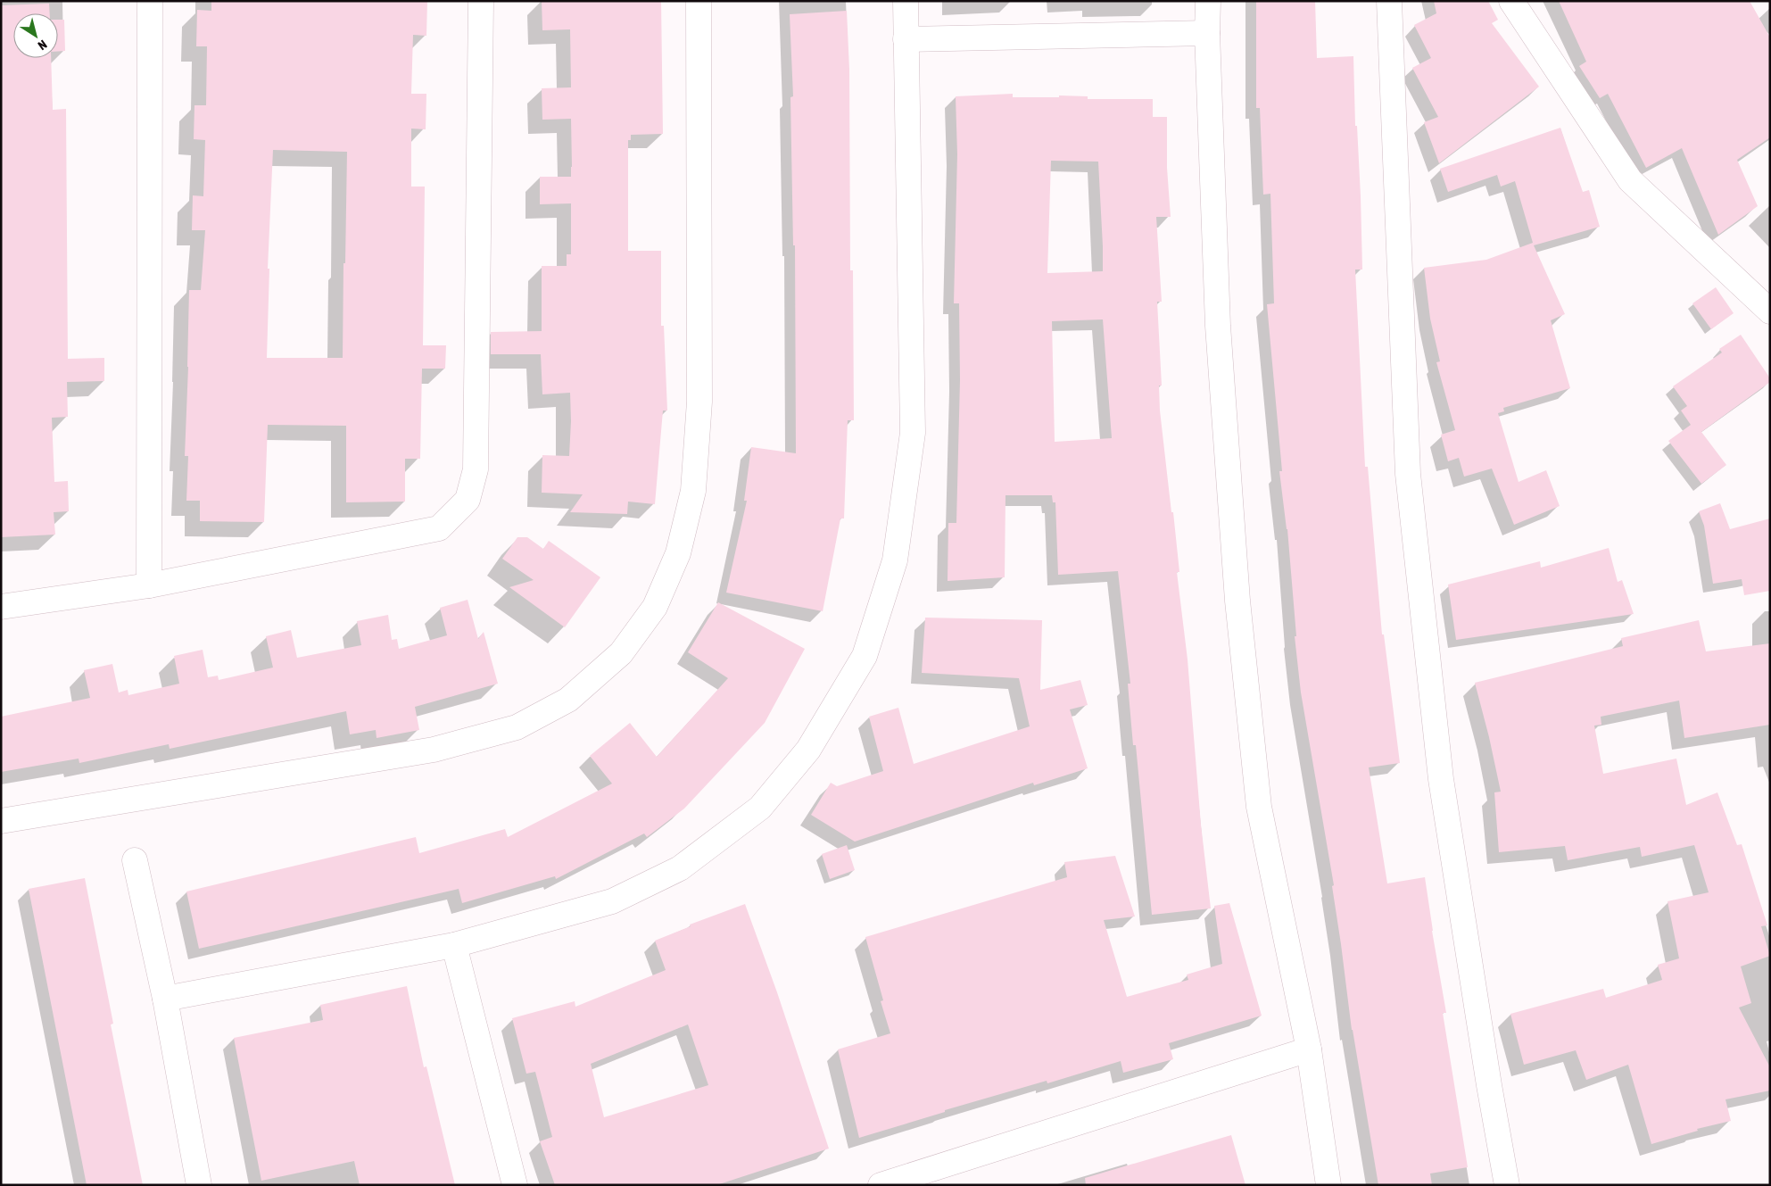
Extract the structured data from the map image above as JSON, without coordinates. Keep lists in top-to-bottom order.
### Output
{
  "north": "bottom right"
}
